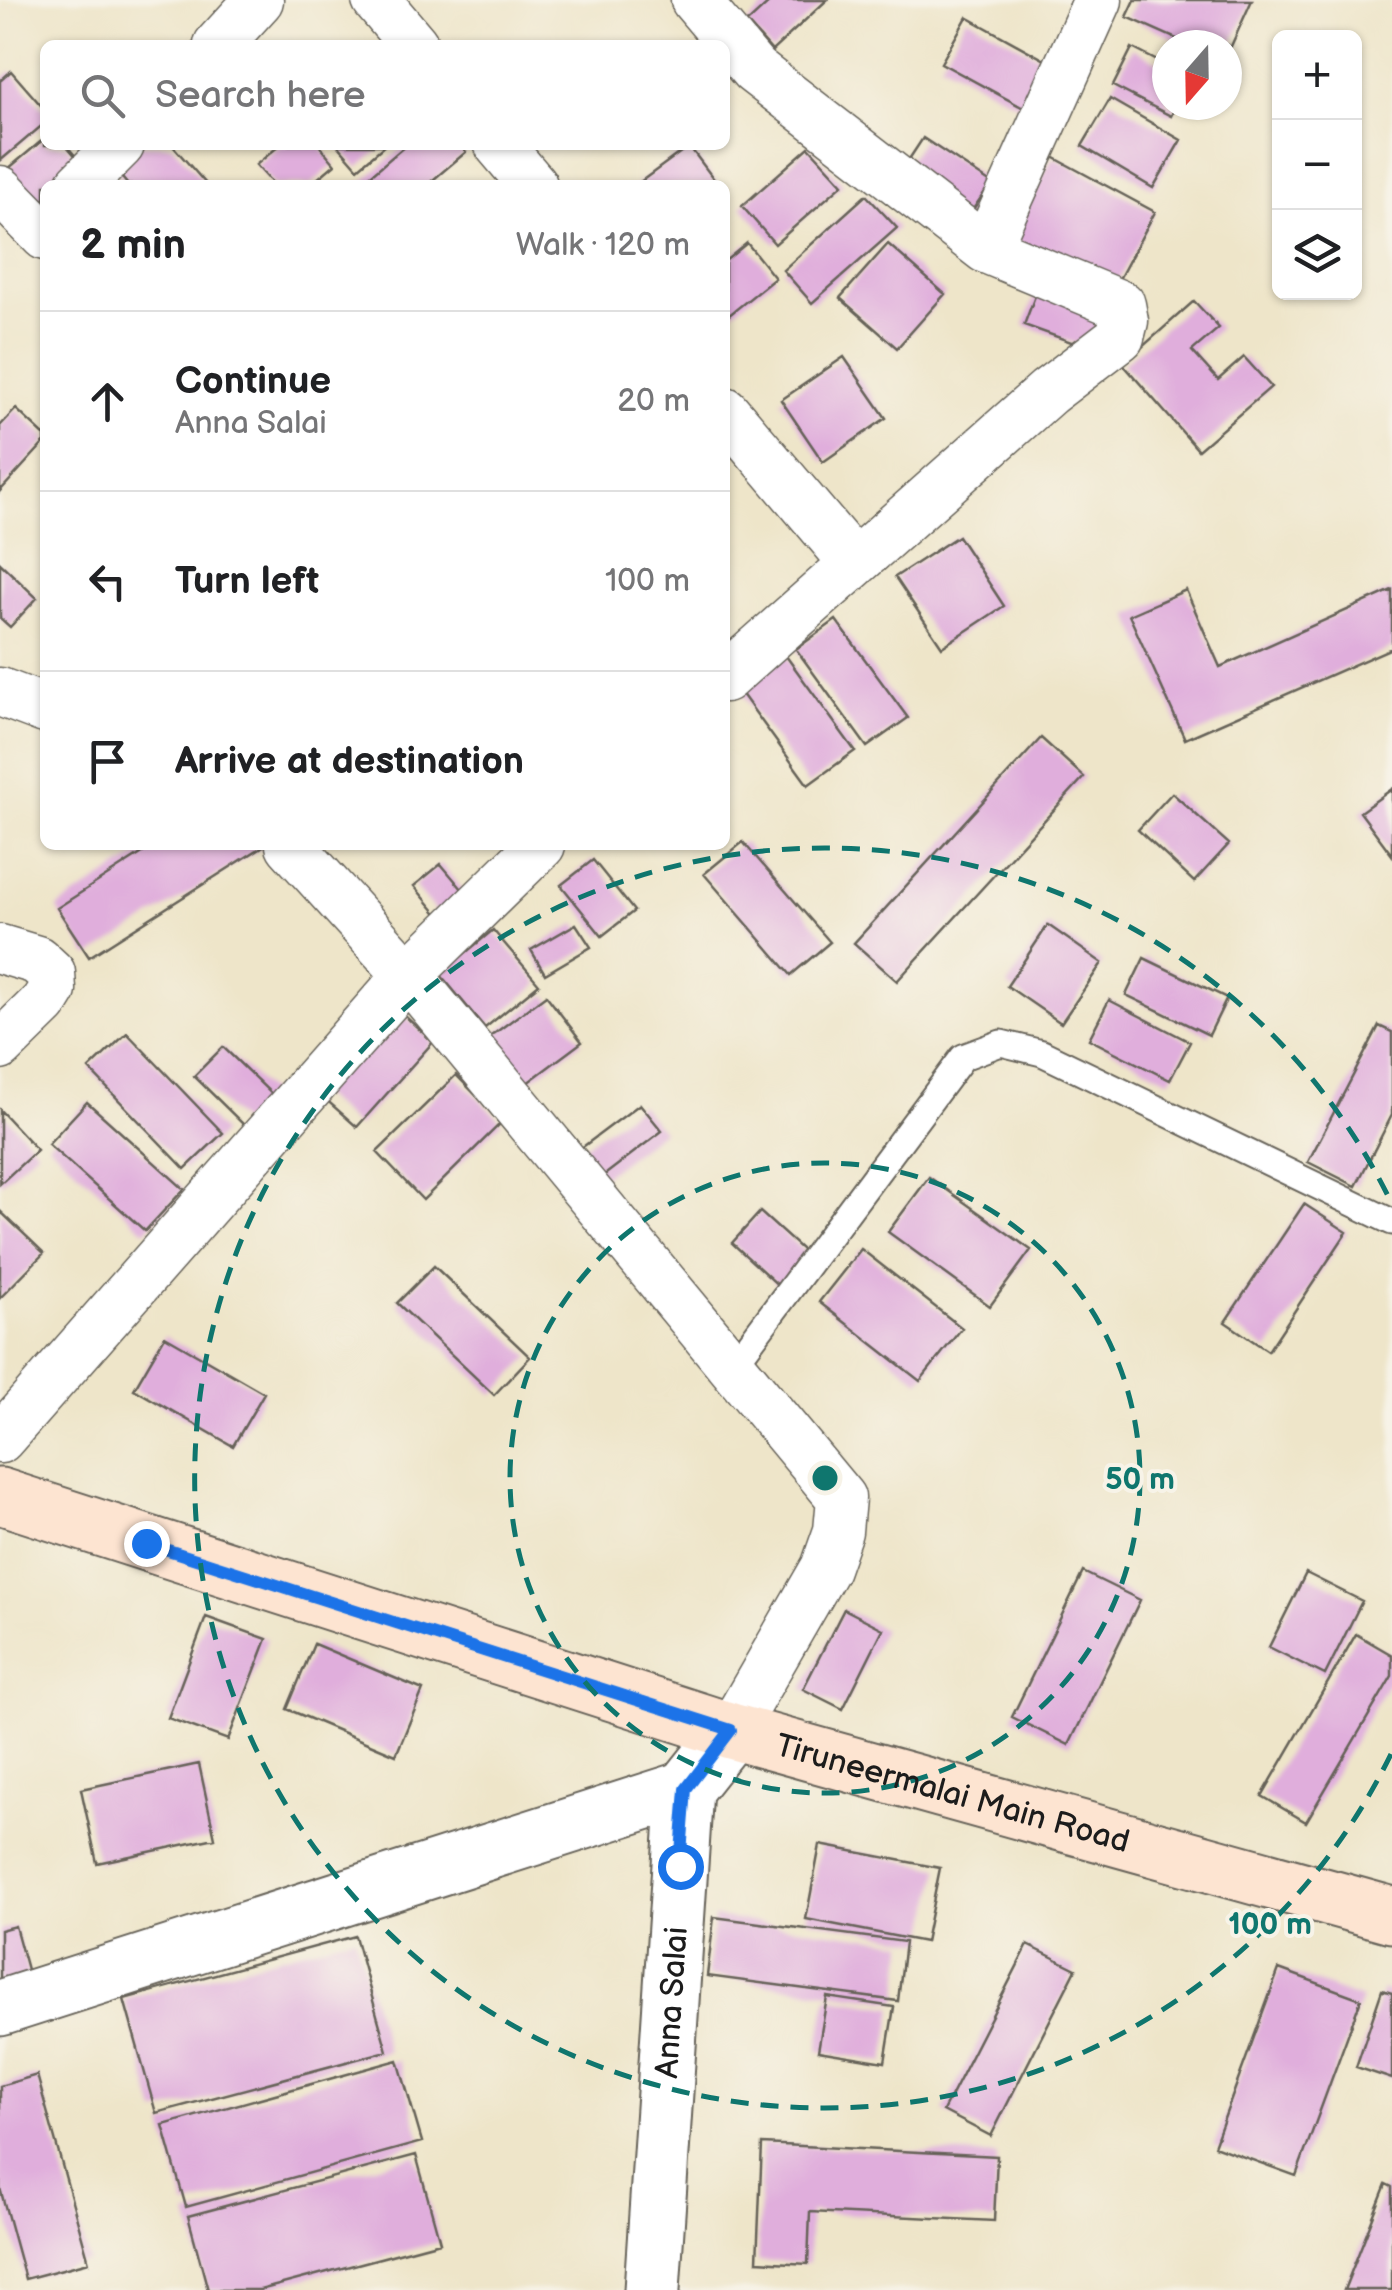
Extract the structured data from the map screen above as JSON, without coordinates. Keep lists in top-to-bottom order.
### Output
{
  "streets": {
    "main road": ["Tiruneermalai Main Road"],
    "street": ["Anna Salai"]
  },
  "north": "bottom",
  "page": {
    "map_buttons": ["+", "−"],
    "search": "Search here",
    "heading": ["2 min", "Walk · 120 m"],
    "list": [
      ["Continue", "Anna Salai", "20 m"],
      ["Turn left", "100 m"],
      "Arrive at destination"
    ]
  },
  "rings": ["50 m", "100 m"]
}
